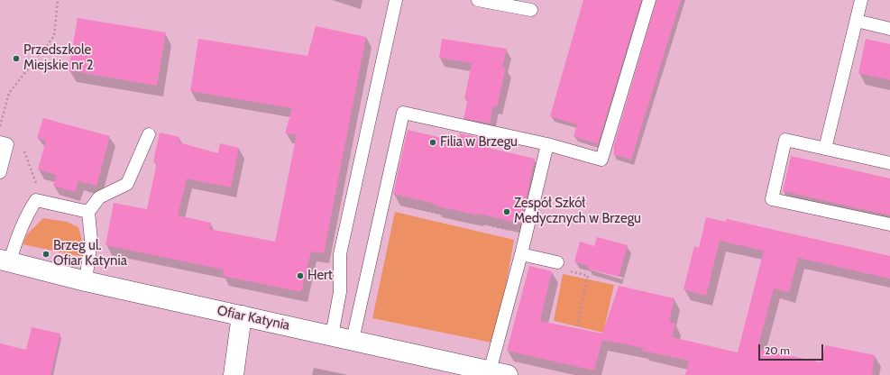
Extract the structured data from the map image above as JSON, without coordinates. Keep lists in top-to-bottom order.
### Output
{
  "streets": {
    "street": ["Ofiar Katynia"]
  },
  "places": [
    "Przedszkole Miejskie nr 2",
    "Filia w Brzegu",
    "Zespół Szkół Medycznych w Brzegu",
    "Brzeg ul. Ofiar Katynia",
    "Hert"
  ],
  "scale_bar": "20 m"
}
